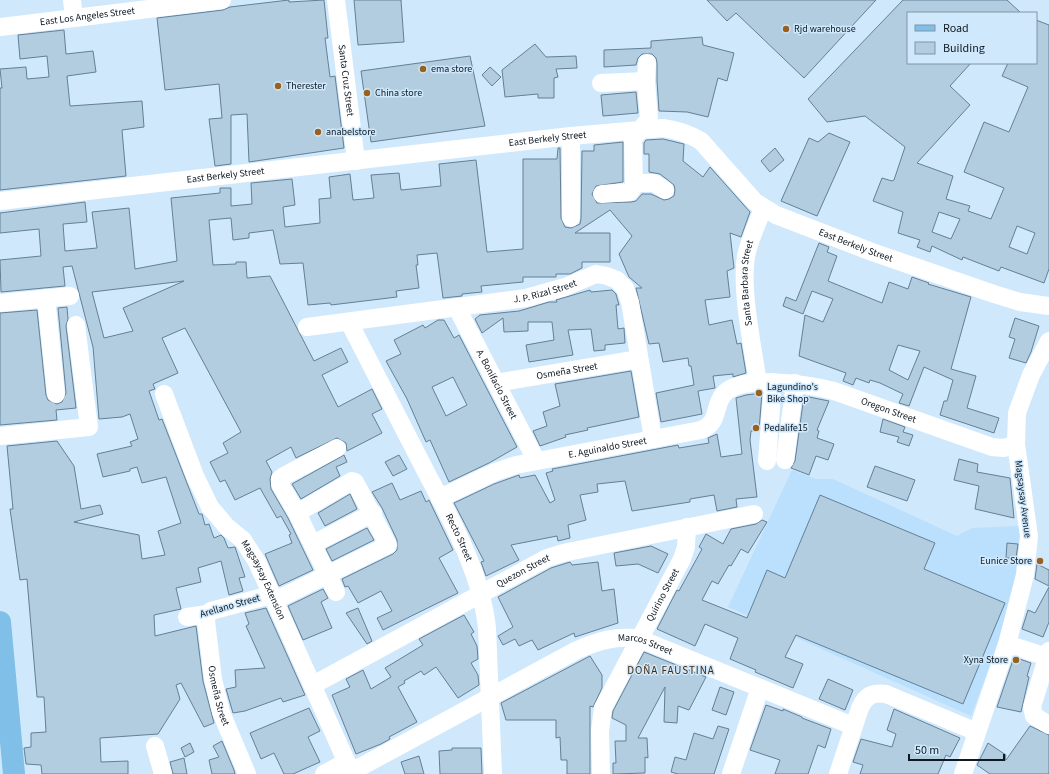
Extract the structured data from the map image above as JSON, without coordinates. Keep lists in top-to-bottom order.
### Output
{
  "streets": {
    "street": [
      "East Los Angeles Street",
      "Santa Cruz Street",
      "East Berkely Street",
      "Santa Barbara Street",
      "J. P. Rizal Street",
      "Osmeña Street",
      "A. Bonifacio Street",
      "Oregon Street",
      "E. Aguinaldo Street",
      "Magsaysay Avenue",
      "Recto Street",
      "Quezon Street",
      "Magsaysay Extension",
      "Quirino Street",
      "Arellano Street",
      "Marcos Street"
    ]
  },
  "crossings": [
    ["Santa Cruz Street", "East Berkely Street"],
    ["East Berkely Street", "Santa Barbara Street"],
    ["Santa Barbara Street", "Oregon Street"],
    ["Santa Barbara Street", "E. Aguinaldo Street"],
    ["J. P. Rizal Street", "Osmeña Street"],
    ["J. P. Rizal Street", "A. Bonifacio Street"],
    ["J. P. Rizal Street", "E. Aguinaldo Street"],
    ["J. P. Rizal Street", "Recto Street"],
    ["Osmeña Street", "A. Bonifacio Street"],
    ["Osmeña Street", "Arellano Street"],
    ["A. Bonifacio Street", "E. Aguinaldo Street"],
    ["Oregon Street", "E. Aguinaldo Street"],
    ["Oregon Street", "Magsaysay Avenue"],
    ["E. Aguinaldo Street", "Recto Street"],
    ["Recto Street", "Quezon Street"],
    ["Recto Street", "Marcos Street"],
    ["Quezon Street", "Magsaysay Extension"],
    ["Quezon Street", "Quirino Street"],
    ["Magsaysay Extension", "Arellano Street"],
    ["Magsaysay Extension", "Marcos Street"],
    ["Quirino Street", "Marcos Street"]
  ],
  "districts": ["DOÑA FAUSTINA"],
  "places": [
    "Rjd warehouse",
    "ema store",
    "Therester",
    "China store",
    "anabelstore",
    "Lagundino's Bike Shop",
    "Pedalife15",
    "Eunice Store",
    "Xyna Store"
  ],
  "legend": ["Road", "Building"],
  "scale_bar": "50 m"
}
